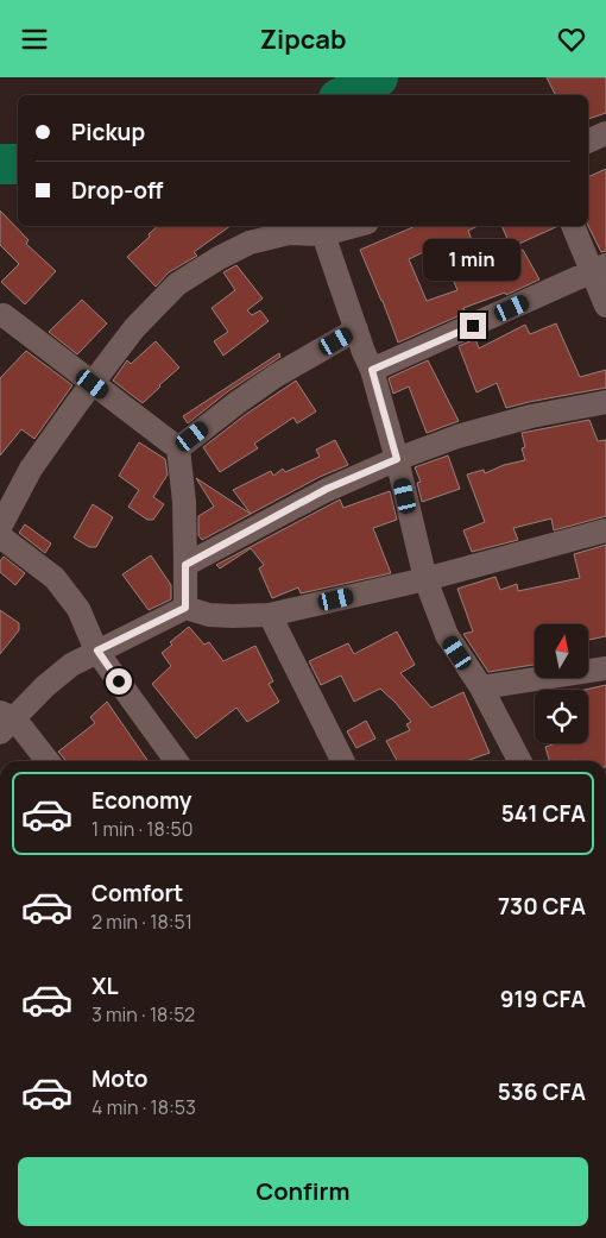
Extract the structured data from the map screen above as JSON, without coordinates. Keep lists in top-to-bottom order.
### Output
{
  "north": "top",
  "page": {
    "header": "Zipcab",
    "banner": ["Pickup", "Drop-off"],
    "bubble": "1 min",
    "list": [
      {
        "name": "Economy",
        "note": "1 min · 18:50",
        "value": "541 CFA"
      },
      {
        "name": "Comfort",
        "note": "2 min · 18:51",
        "value": "730 CFA"
      },
      {
        "name": "XL",
        "note": "3 min · 18:52",
        "value": "919 CFA"
      },
      {
        "name": "Moto",
        "note": "4 min · 18:53",
        "value": "536 CFA"
      }
    ],
    "buttons": "Confirm"
  }
}
